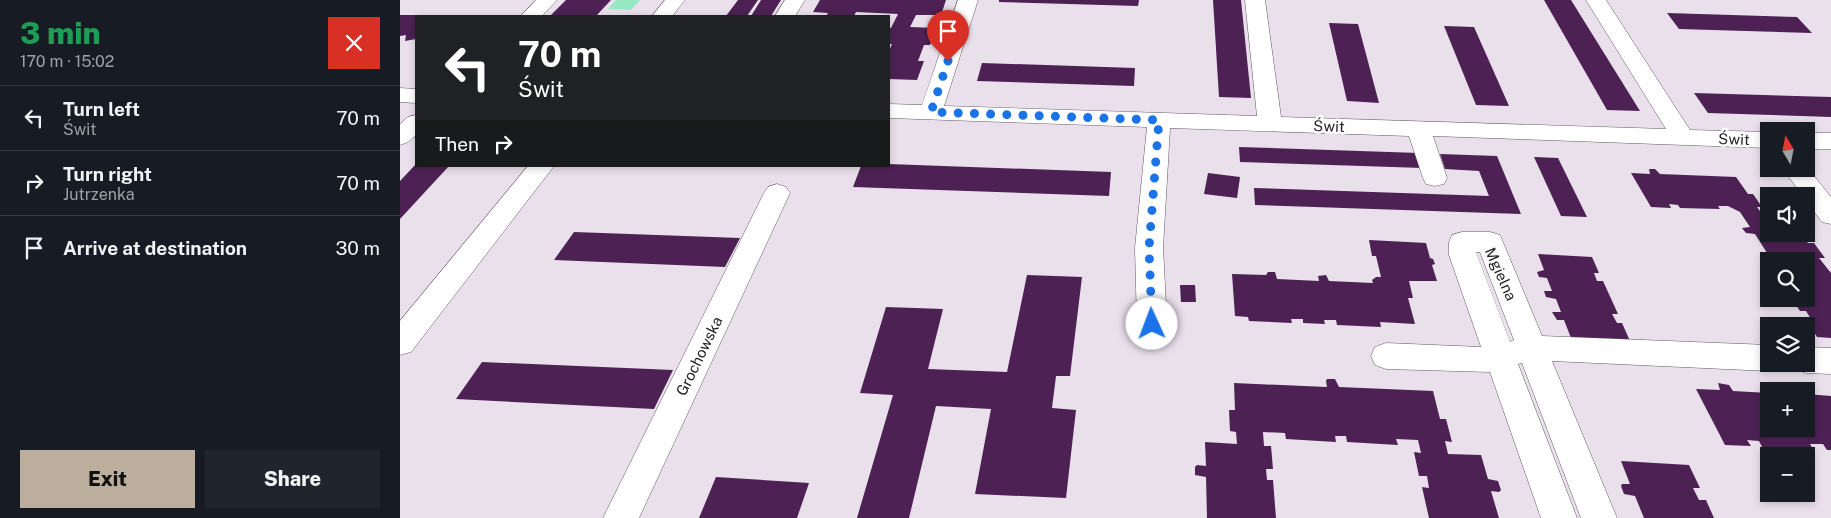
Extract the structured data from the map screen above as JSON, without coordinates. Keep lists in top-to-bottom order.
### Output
{
  "streets": {
    "street": ["Świt", "Mgielna", "Grochowska"]
  },
  "north": "top",
  "page": {
    "heading": ["3 min", "170 m · 15:02"],
    "turn": ["70 m", "Świt"],
    "list": [
      {
        "name": "Turn left",
        "note": "Świt",
        "value": "70 m"
      },
      {
        "name": "Turn right",
        "note": "Jutrzenka",
        "value": "70 m"
      },
      {
        "name": "Arrive at destination",
        "value": "30 m"
      }
    ],
    "then": "Then",
    "map_buttons": ["+", "−"],
    "buttons": ["Exit", "Share"]
  }
}
